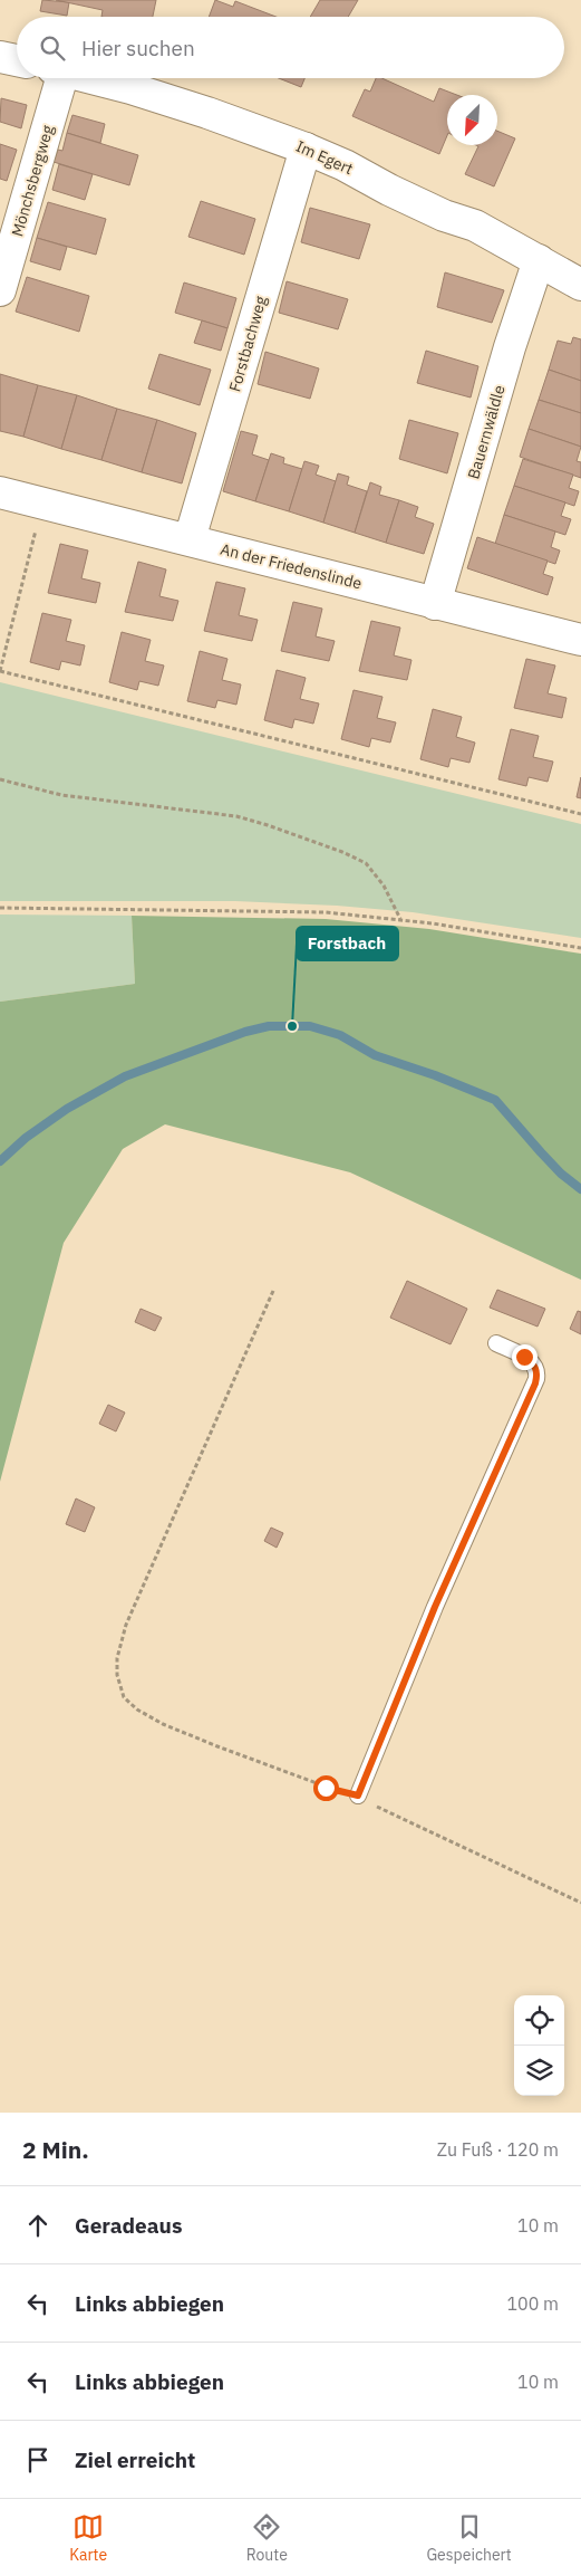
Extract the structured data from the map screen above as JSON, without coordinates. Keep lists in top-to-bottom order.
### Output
{
  "streets": {
    "street": [
      "Im Egert",
      "Mönchsbergweg",
      "Forstbachweg",
      "Bauernwäldle",
      "An der Friedenslinde"
    ]
  },
  "crossings": [
    ["Im Egert", "Forstbachweg"],
    ["Im Egert", "Bauernwäldle"],
    ["Forstbachweg", "An der Friedenslinde"],
    ["Bauernwäldle", "An der Friedenslinde"]
  ],
  "places": ["Forstbach"],
  "north": "bottom left",
  "page": {
    "search": "Hier suchen",
    "heading": ["2 Min.", "Zu Fuß · 120 m"],
    "list": [
      ["Geradeaus", "10 m"],
      ["Links abbiegen", "100 m"],
      ["Links abbiegen", "10 m"],
      "Ziel erreicht"
    ],
    "nav": ["Karte", "Route", "Gespeichert"]
  }
}
